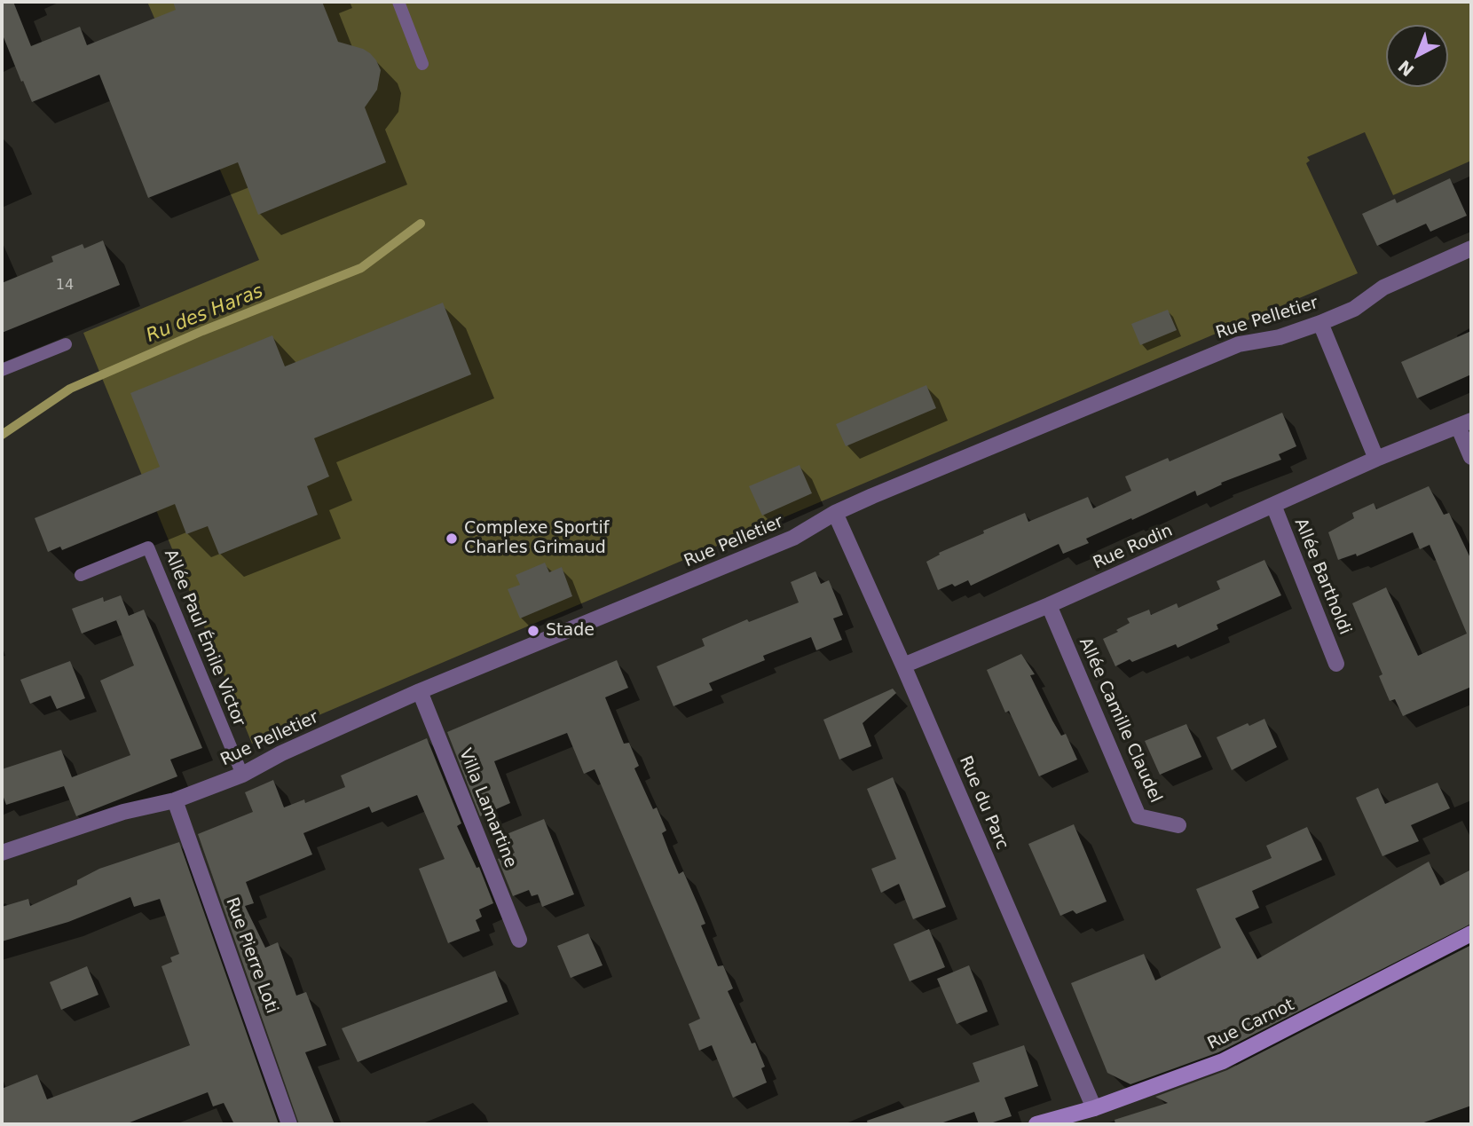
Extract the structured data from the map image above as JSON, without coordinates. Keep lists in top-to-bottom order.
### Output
{
  "streets": {
    "main road": ["Rue Carnot"],
    "street": [
      "Rue Pelletier",
      "Rue Rodin",
      "Allée Bartholdi",
      "Allée Camille Claudel",
      "Rue du Parc",
      "Villa Lamartine",
      "Rue Pierre Loti"
    ],
    "lane": ["Allée Paul Émile Victor"]
  },
  "crossings": [
    ["Rue Pelletier", "Allée Paul Émile Victor"],
    ["Rue Pelletier", "Rue du Parc"],
    ["Rue Pelletier", "Villa Lamartine"],
    ["Rue Pelletier", "Rue Pierre Loti"],
    ["Rue Rodin", "Allée Bartholdi"],
    ["Rue Rodin", "Allée Camille Claudel"],
    ["Rue Rodin", "Rue du Parc"],
    ["Rue du Parc", "Rue Carnot"]
  ],
  "water": ["Ru des Haras"],
  "places": ["Complexe Sportif Charles Grimaud", "Stade"],
  "house_numbers": ["14"],
  "north": "bottom left"
}
